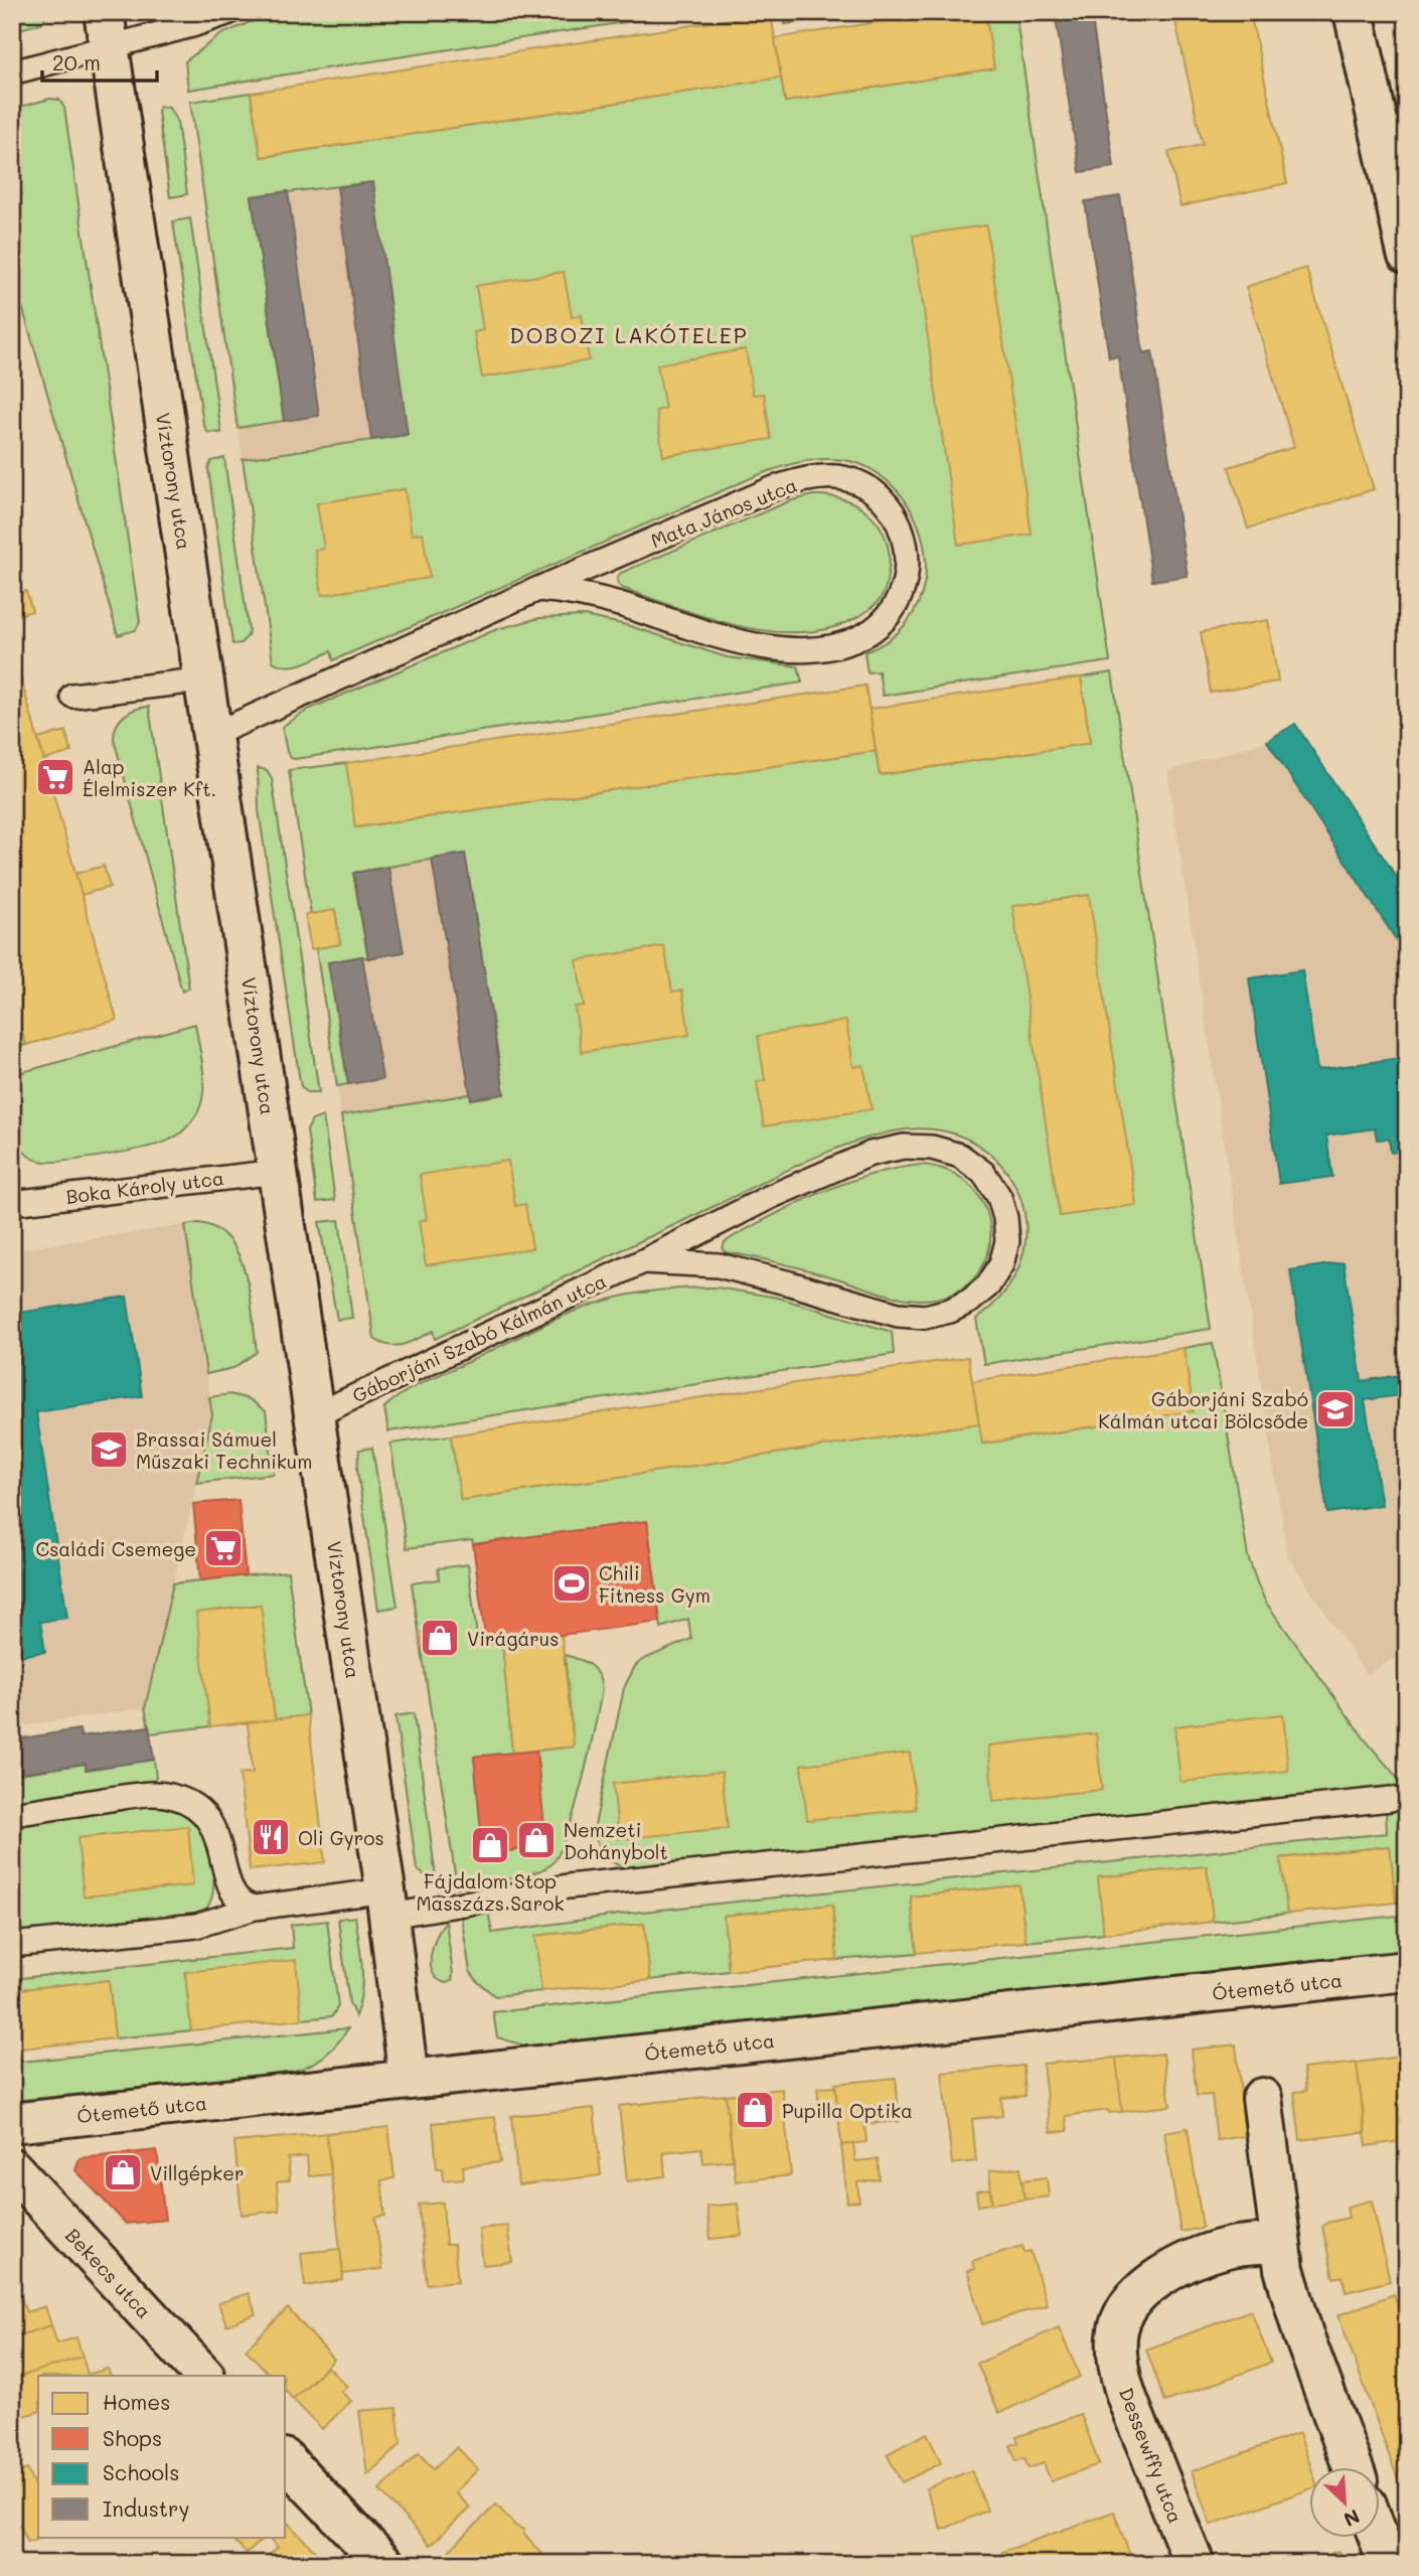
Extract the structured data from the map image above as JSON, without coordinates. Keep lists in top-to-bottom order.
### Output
{
  "streets": {
    "street": [
      "Víztorony utca",
      "Ótemető utca",
      "Bekecs utca",
      "Dessewffy utca"
    ],
    "lane": ["Mata János utca", "Boka Károly utca", "Gáborjáni Szabó Kálmán utca"]
  },
  "crossings": [
    ["Víztorony utca", "Mata János utca"],
    ["Víztorony utca", "Boka Károly utca"],
    ["Víztorony utca", "Gáborjáni Szabó Kálmán utca"],
    ["Víztorony utca", "Ótemető utca"]
  ],
  "districts": ["DOBOZI LAKÓTELEP"],
  "places": {
    "supermarket": ["Alap Élelmiszer Kft.", "Családi Csemege"],
    "school or university": ["Gáborjáni Szabó Kálmán utcai Bölcsőde", "Brassai Sámuel Műszaki Technikum"],
    "sports": ["Chili Fitness Gym"],
    "shop": [
      "Virágárus",
      "Nemzeti Dohánybolt",
      "Fájdalom Stop Masszázs Sarok",
      "Pupilla Optika",
      "Villgépker"
    ],
    "restaurant": ["Oli Gyros"]
  },
  "legend": [
    "Homes",
    "Shops",
    "Schools",
    "Industry"
  ],
  "scale_bar": "20 m",
  "north": "bottom right"
}
